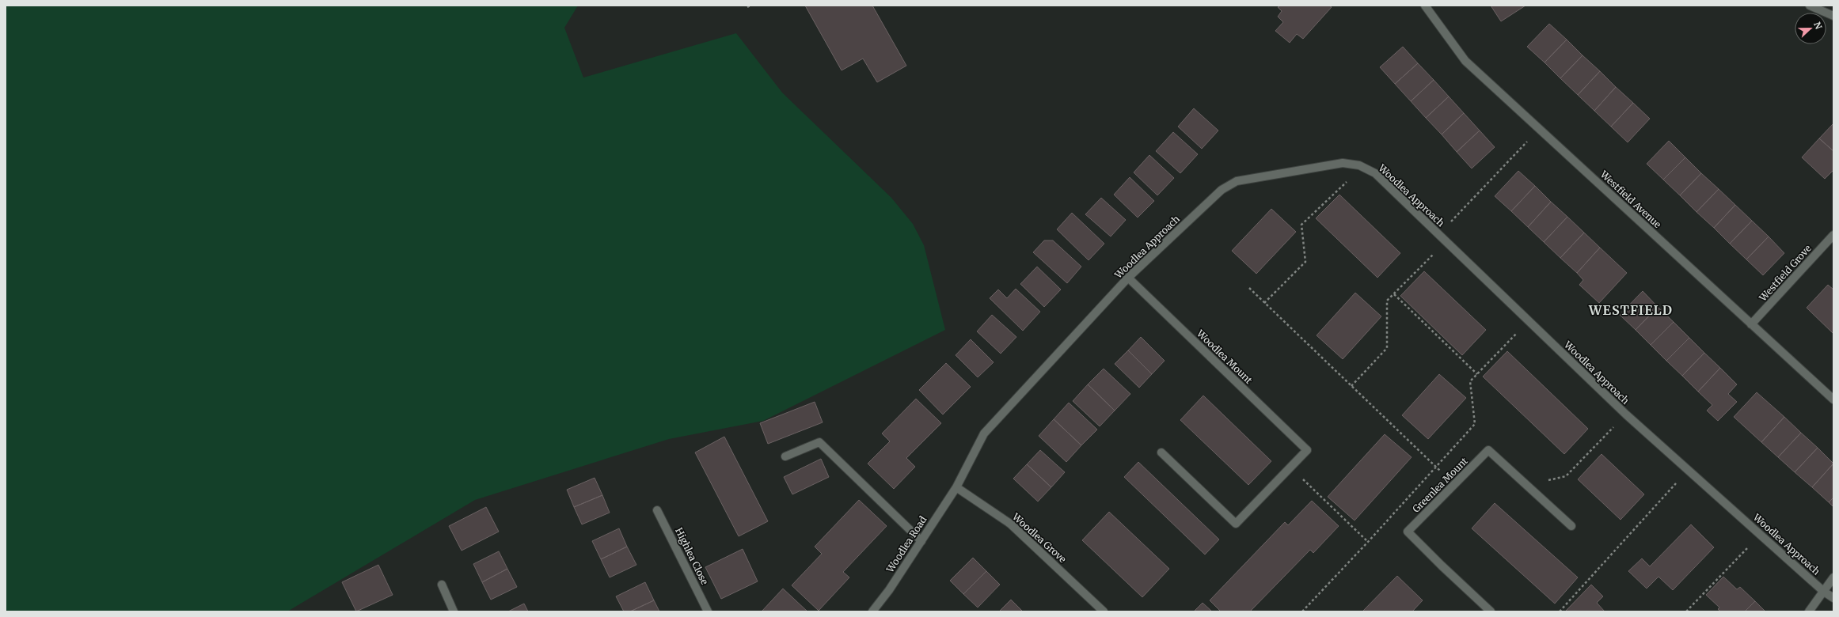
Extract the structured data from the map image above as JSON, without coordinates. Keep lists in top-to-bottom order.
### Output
{
  "streets": {
    "street": [
      "Woodlea Approach",
      "Westfield Avenue",
      "Westfield Grove",
      "Woodlea Mount",
      "Greenlea Mount",
      "Woodlea Grove",
      "Woodlea Road",
      "Highlea Close"
    ]
  },
  "crossings": [
    ["Woodlea Approach", "Woodlea Mount"],
    ["Woodlea Approach", "Woodlea Grove"],
    ["Woodlea Approach", "Woodlea Road"],
    ["Westfield Avenue", "Westfield Grove"],
    ["Woodlea Grove", "Woodlea Road"]
  ],
  "districts": ["WESTFIELD"],
  "north": "right"
}
